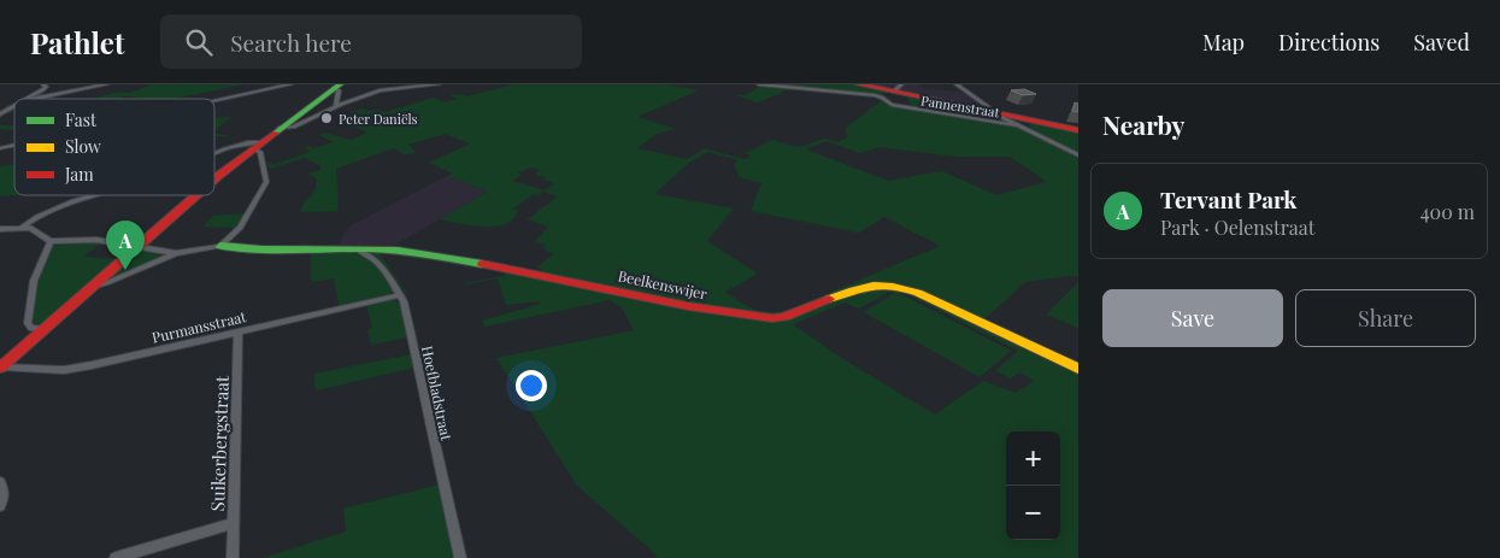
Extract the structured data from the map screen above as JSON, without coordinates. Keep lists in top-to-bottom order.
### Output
{
  "streets": {
    "street": [
      "Pannenstraat",
      "Beelkenswijer",
      "Purmansstraat",
      "Hoefbladstraat",
      "Suikerbergstraat"
    ]
  },
  "crossings": [
    ["Beelkenswijer", "Hoefbladstraat"],
    ["Purmansstraat", "Hoefbladstraat"],
    ["Purmansstraat", "Suikerbergstraat"]
  ],
  "places": ["Peter Daniëls"],
  "legend": ["Fast", "Slow", "Jam"],
  "page": {
    "header": "Pathlet",
    "search": "Search here",
    "nav": ["Map", "Directions", "Saved"],
    "heading": "Nearby",
    "list": [
      {
        "mark": "A",
        "name": "Tervant Park",
        "note": "Park · Oelenstraat",
        "value": "400 m"
      }
    ],
    "pins": "A",
    "buttons": ["Save", "Share"],
    "map_buttons": ["+", "−"]
  }
}
